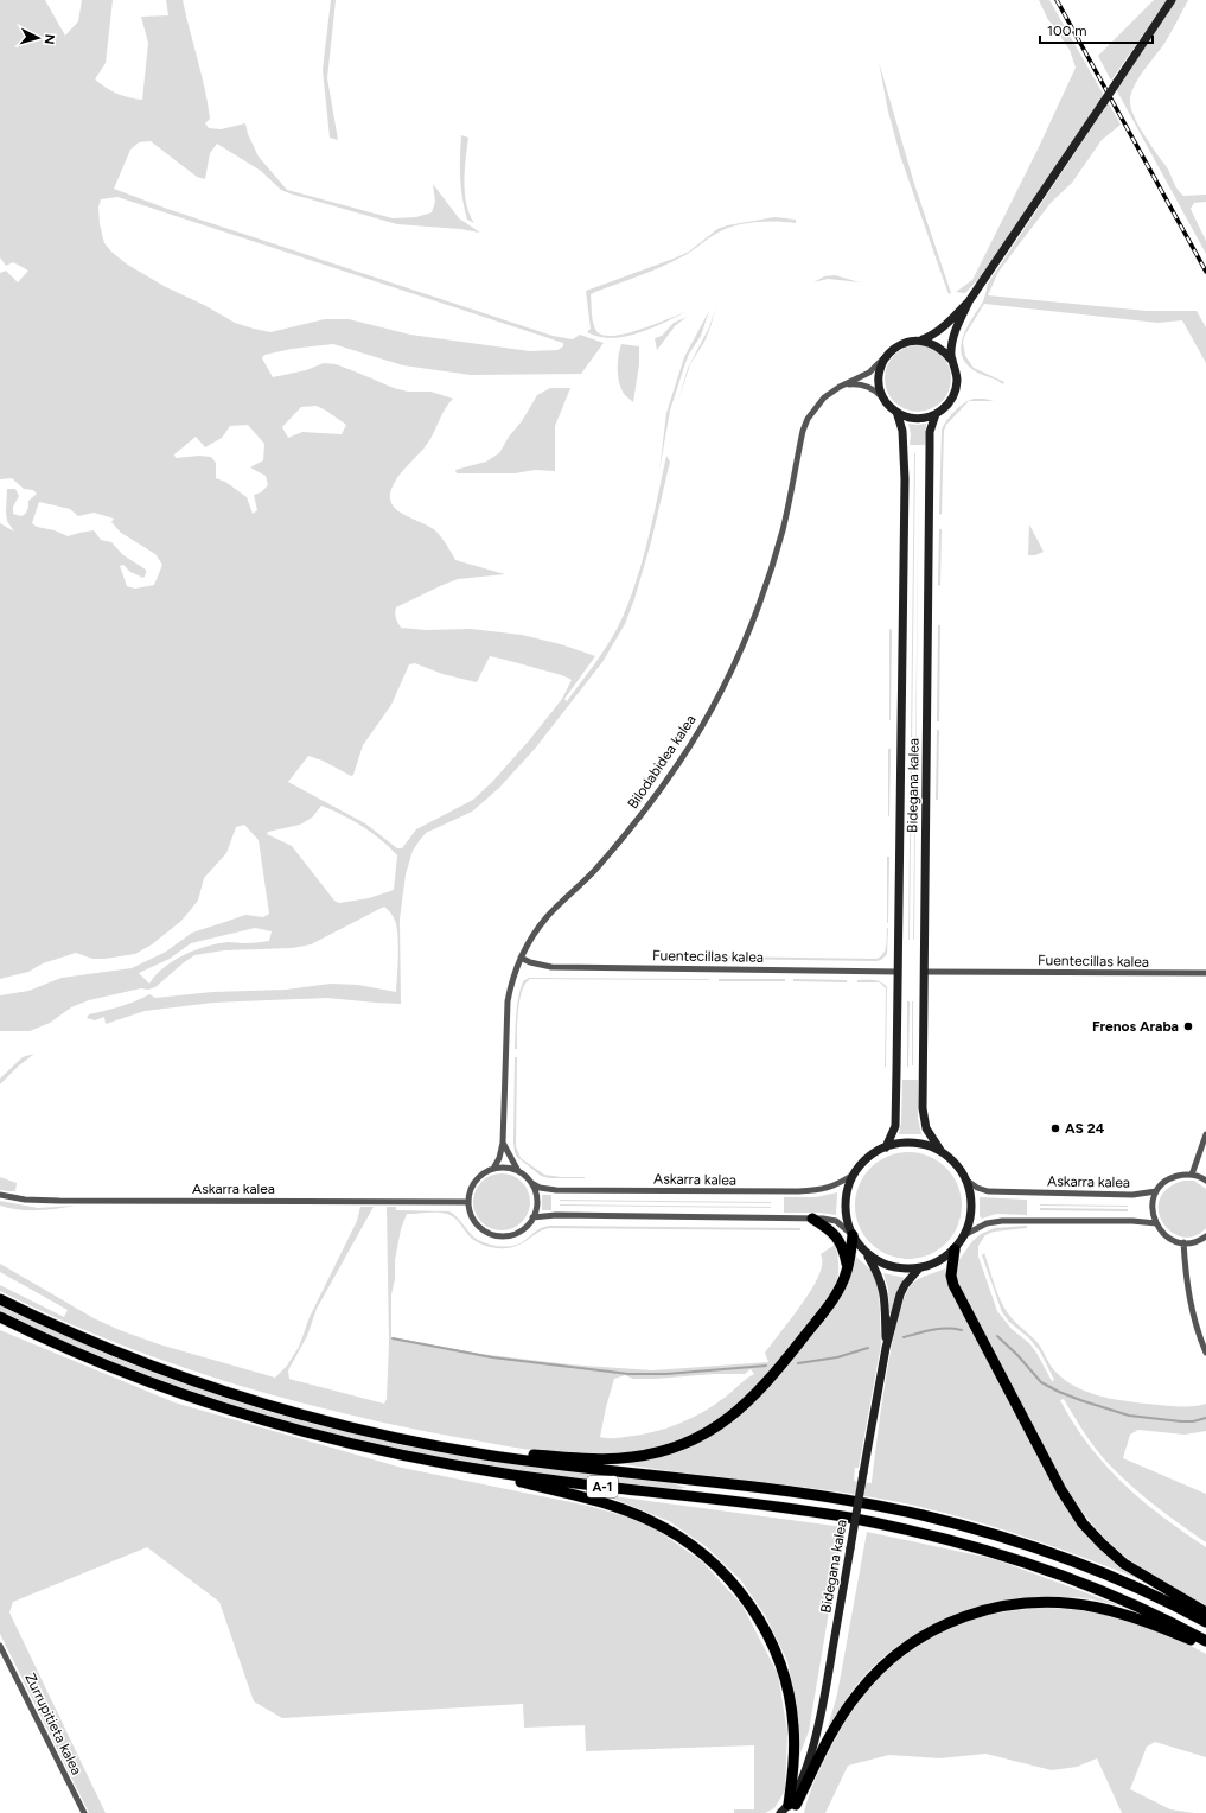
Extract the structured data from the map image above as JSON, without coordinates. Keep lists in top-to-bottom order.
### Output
{
  "streets": {
    "highway": ["A-1"],
    "street": [
      "Bilodabidea kalea",
      "Bidegana kalea",
      "Fuentecillas kalea",
      "Askarra kalea",
      "Zurrupitieta kalea"
    ]
  },
  "crossings": [
    ["Bilodabidea kalea", "Bidegana kalea"],
    ["Bilodabidea kalea", "Fuentecillas kalea"],
    ["Bilodabidea kalea", "Askarra kalea"],
    ["Bidegana kalea", "Fuentecillas kalea"],
    ["Bidegana kalea", "Askarra kalea"]
  ],
  "places": ["Frenos Araba", "AS 24"],
  "scale_bar": "100 m",
  "north": "right"
}
